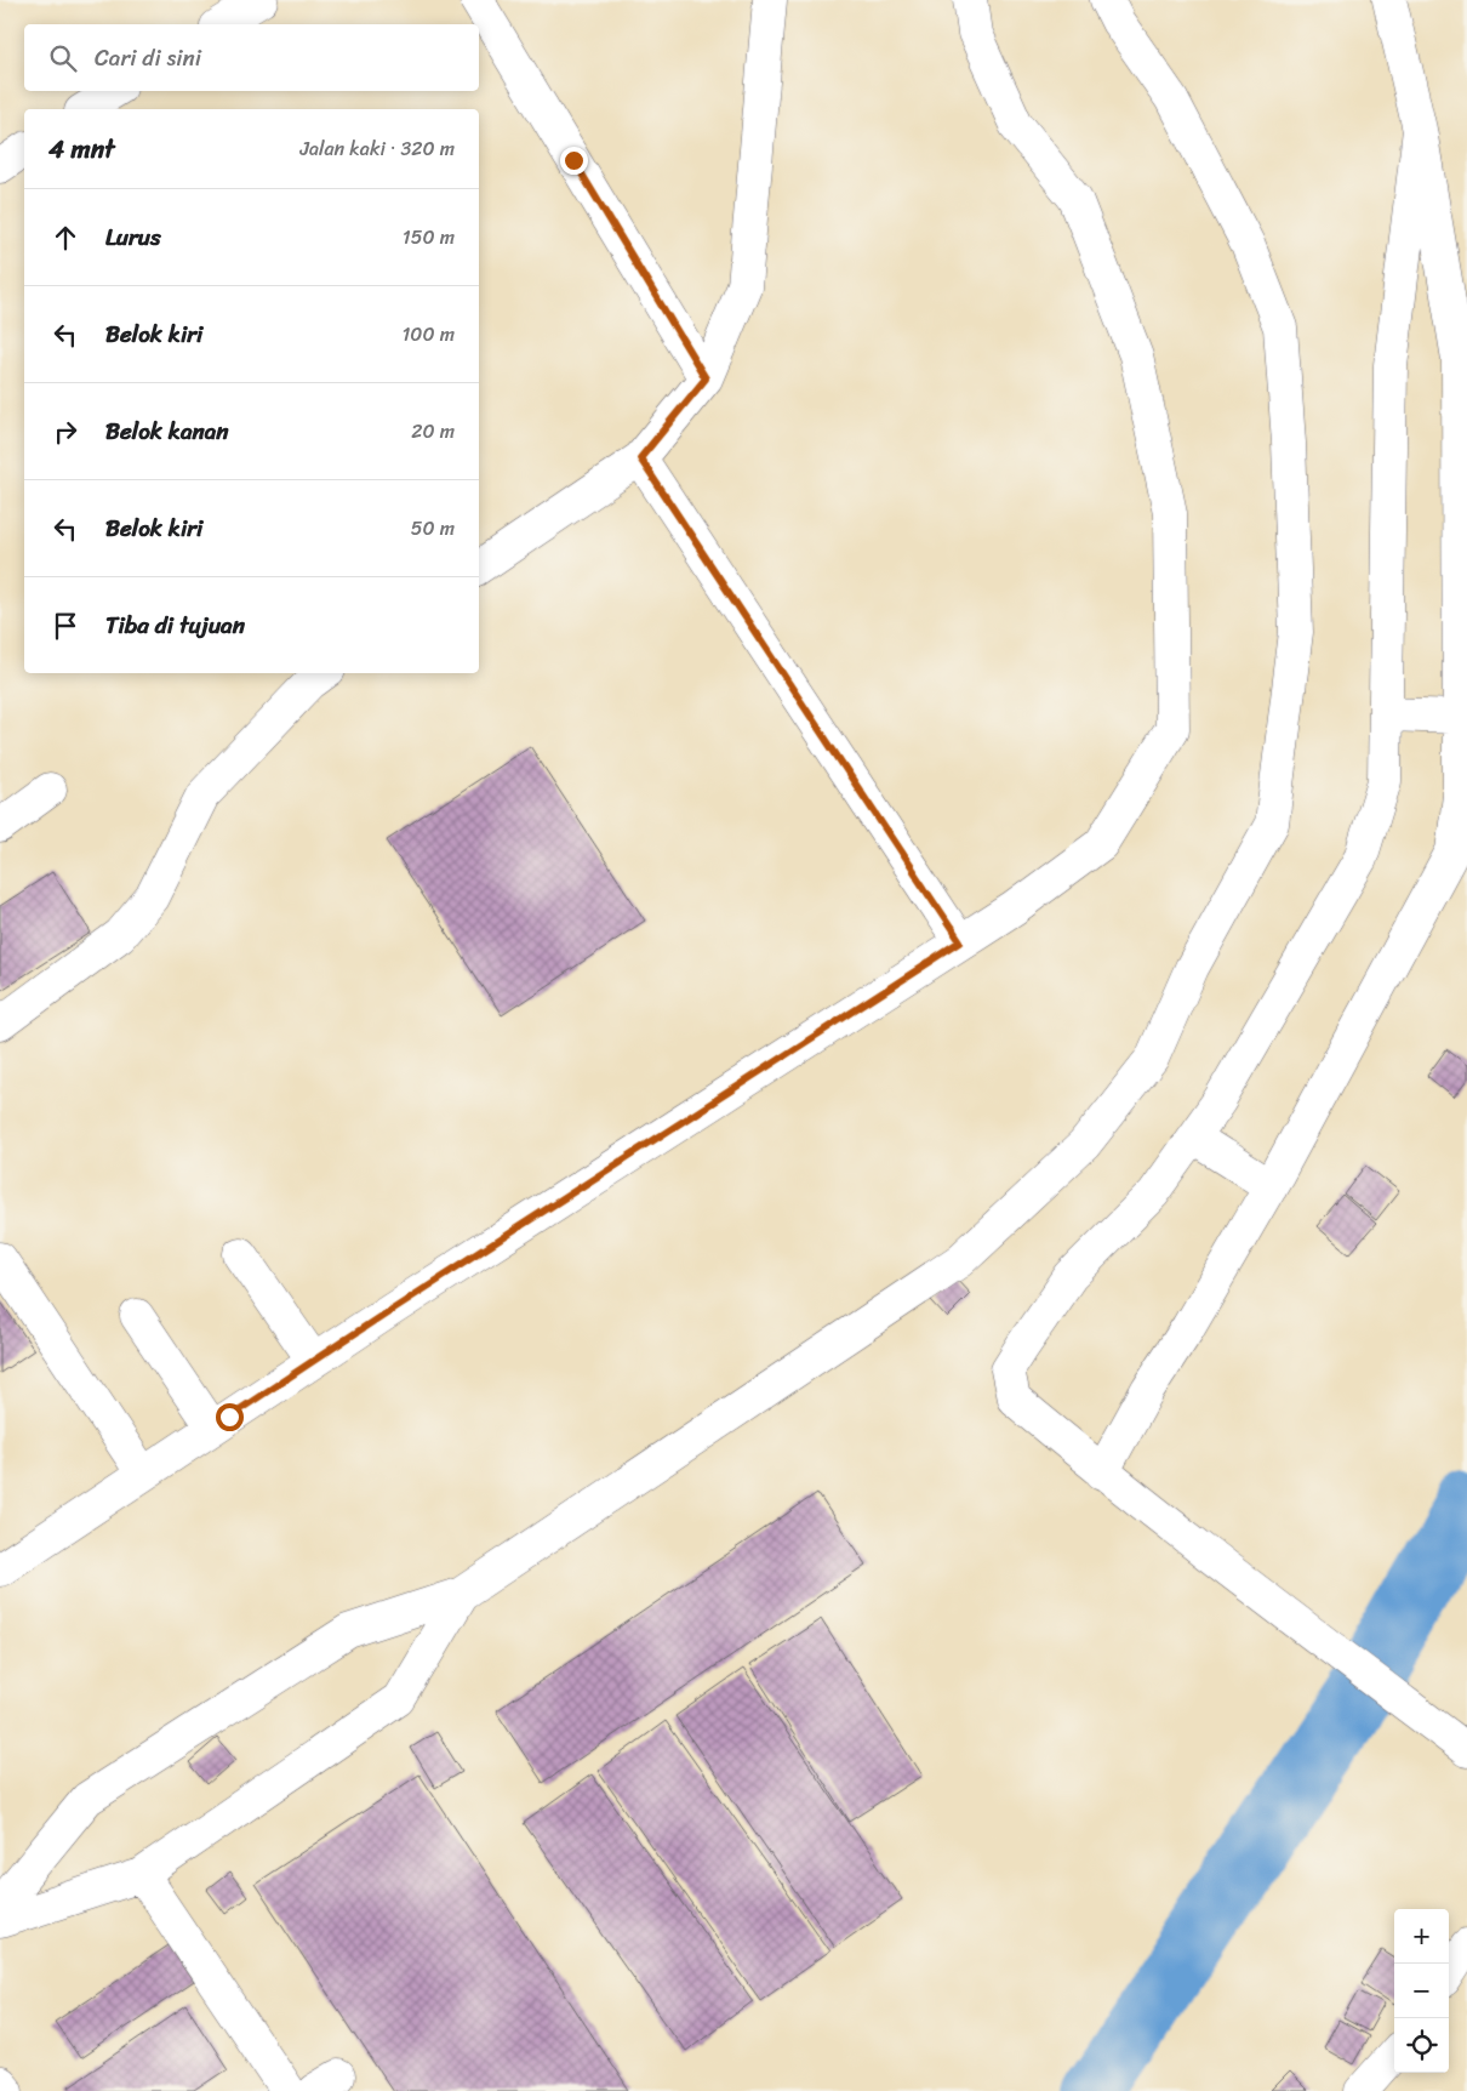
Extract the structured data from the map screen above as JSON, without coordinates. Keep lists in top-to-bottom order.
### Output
{
  "page": {
    "search": "Cari di sini",
    "heading": ["4 mnt", "Jalan kaki · 320 m"],
    "list": [
      ["Lurus", "150 m"],
      ["Belok kiri", "100 m"],
      ["Belok kanan", "20 m"],
      ["Belok kiri", "50 m"],
      "Tiba di tujuan"
    ],
    "map_buttons": ["+", "−"]
  }
}
